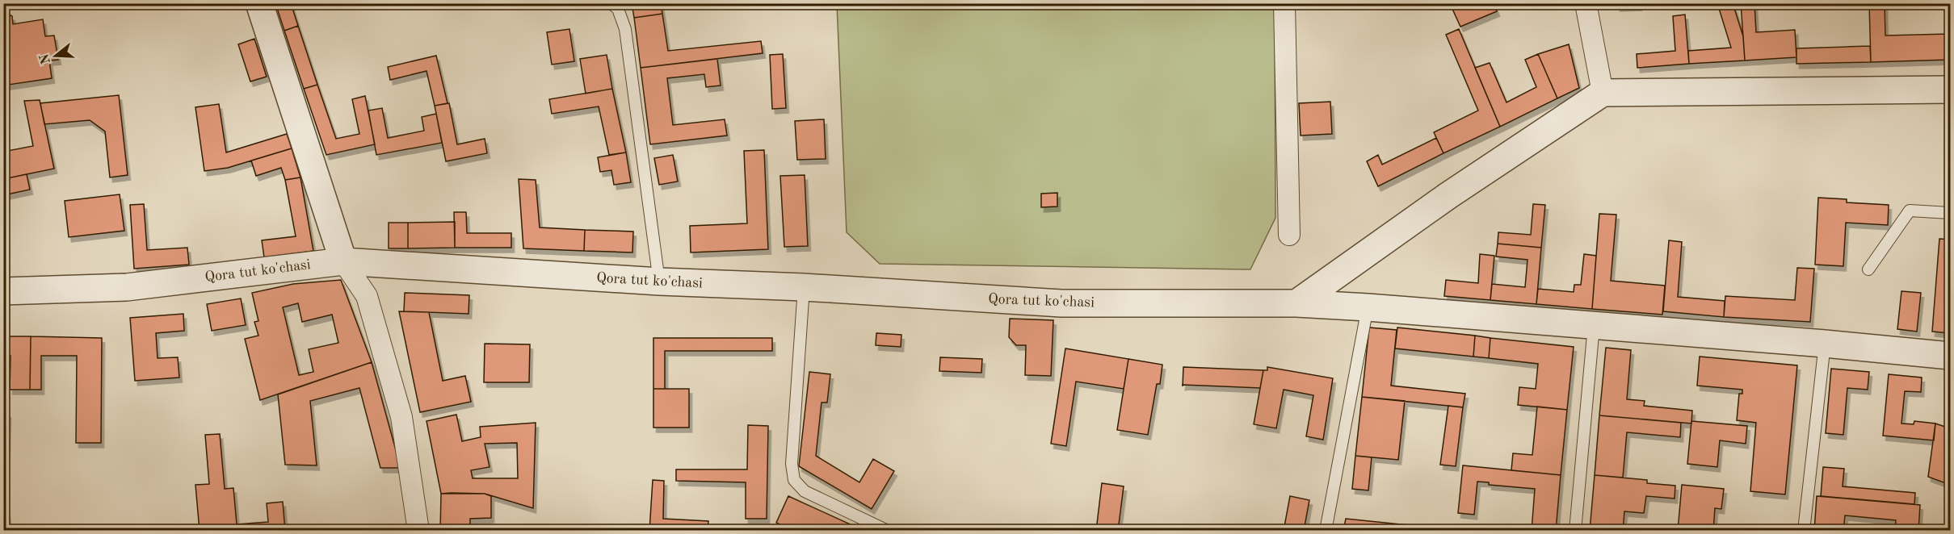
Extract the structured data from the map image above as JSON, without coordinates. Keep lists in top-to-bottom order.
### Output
{
  "streets": {
    "street": ["Qora tut ko'chasi"]
  },
  "north": "left"
}
